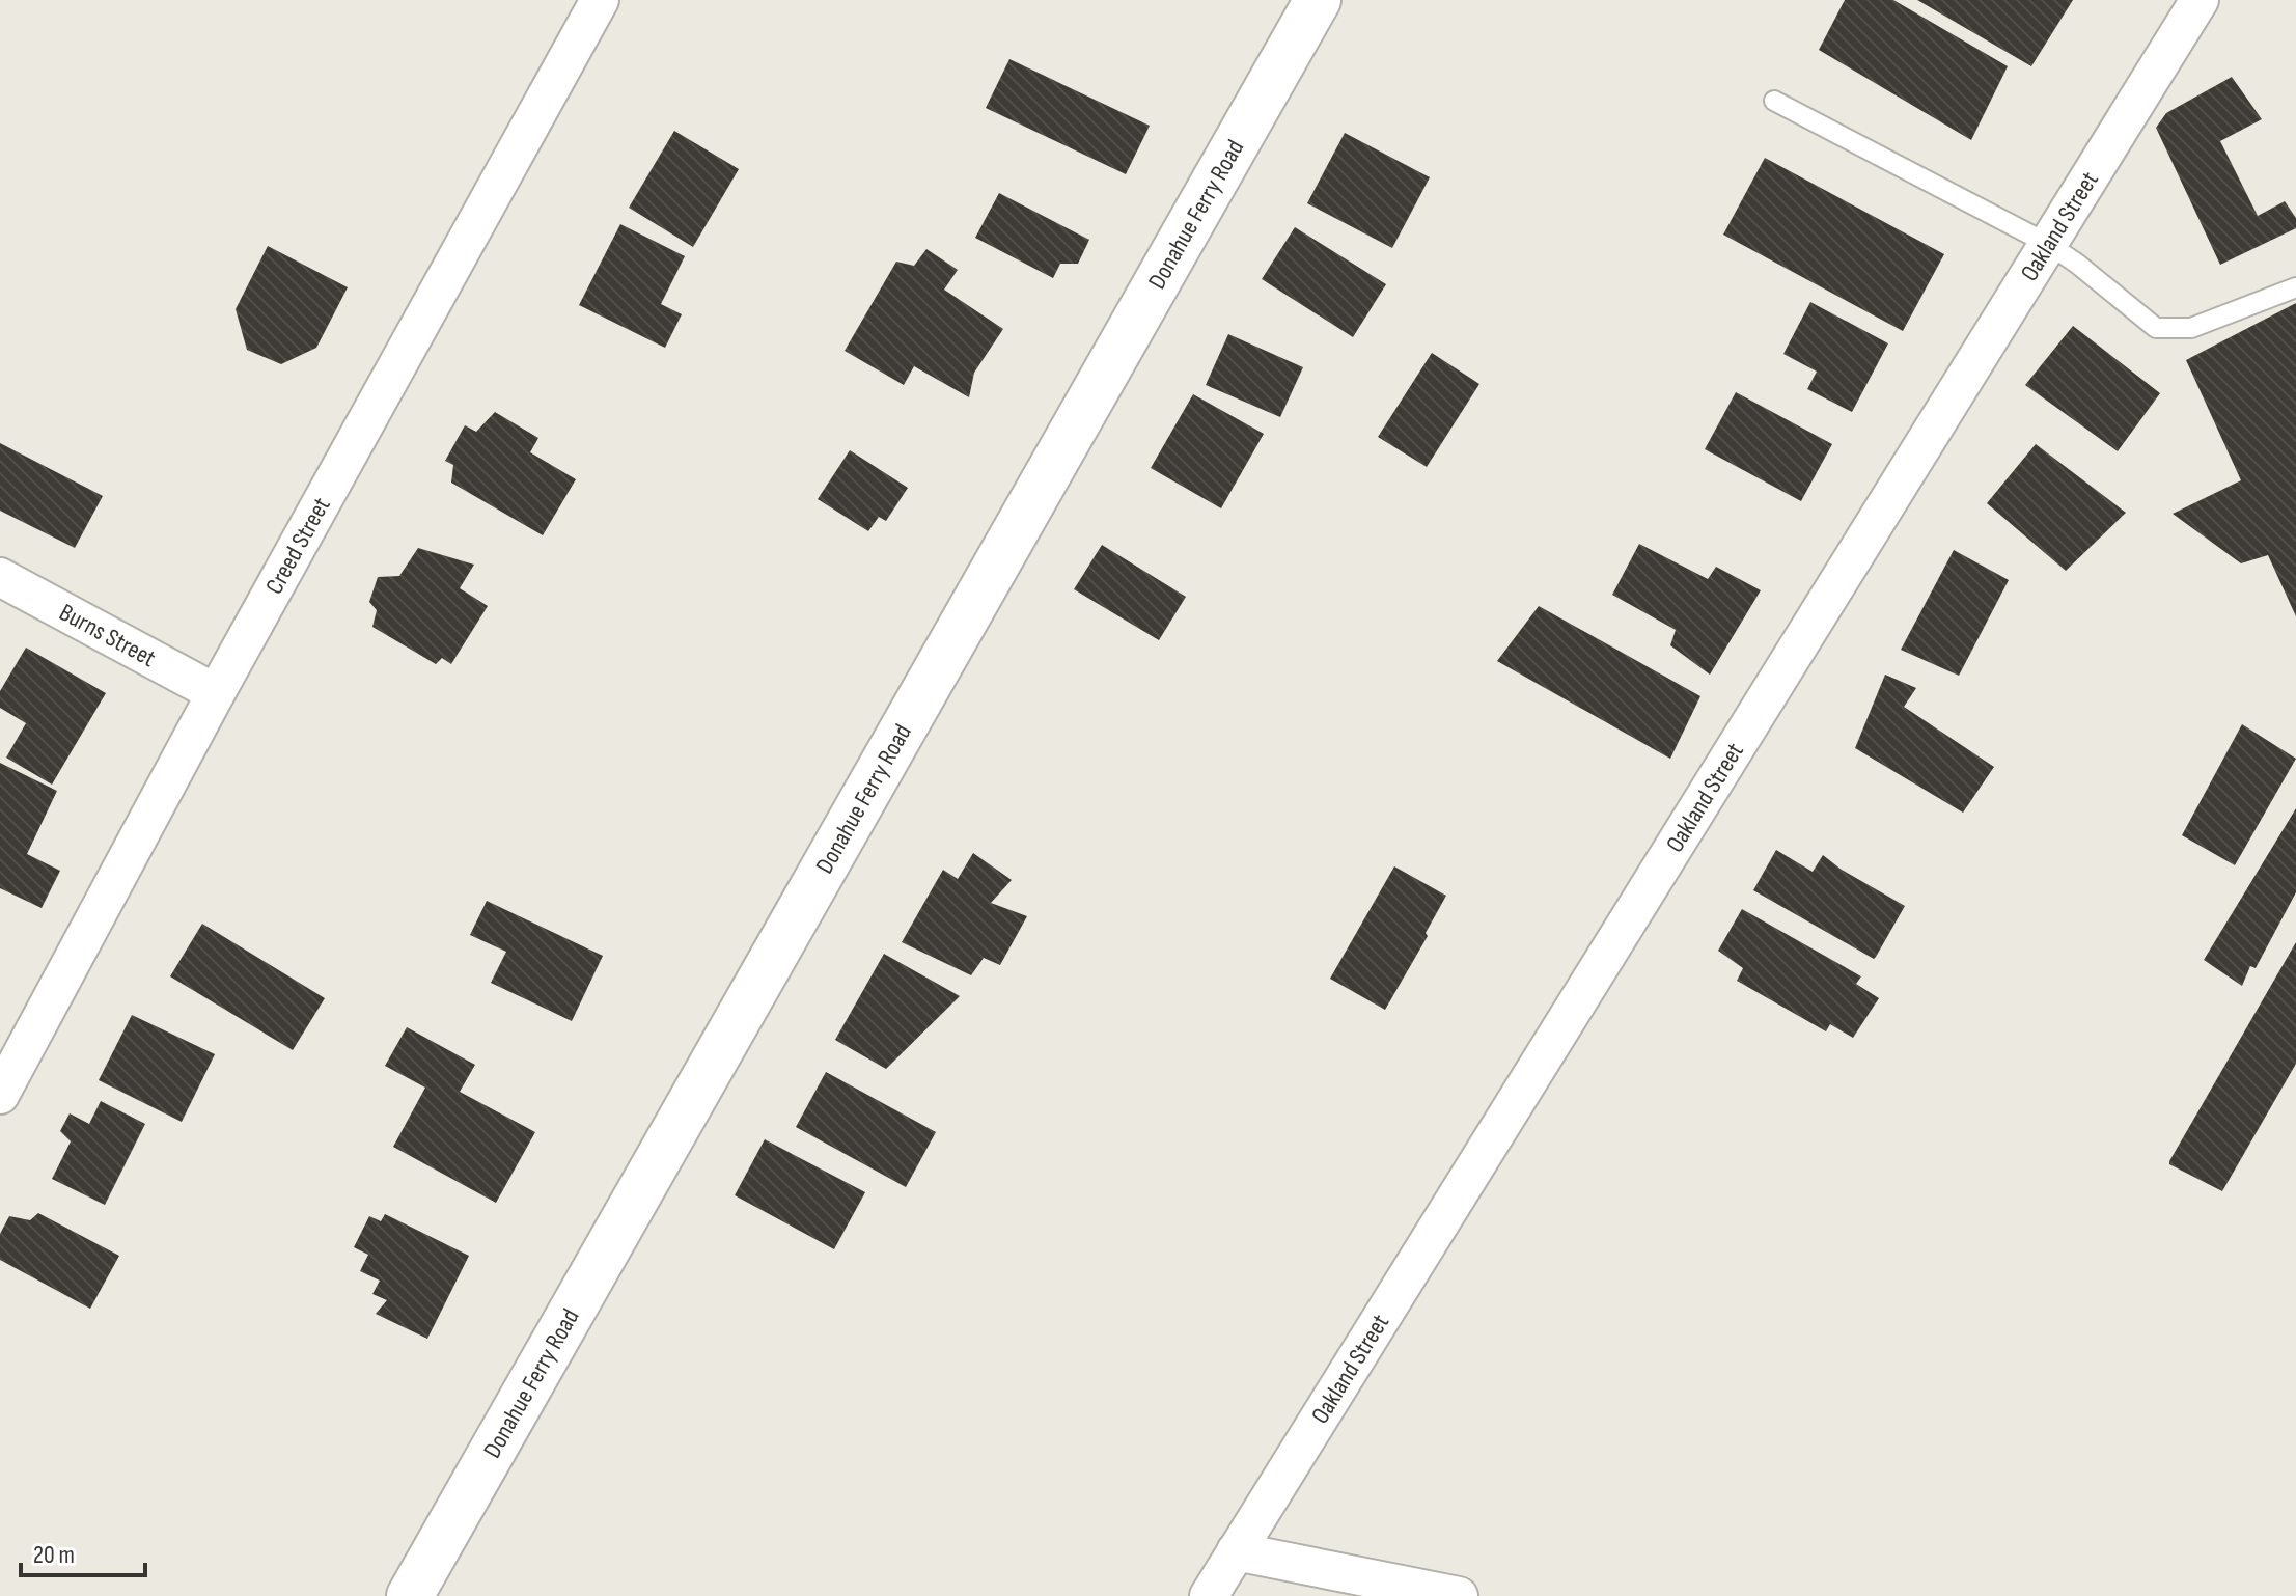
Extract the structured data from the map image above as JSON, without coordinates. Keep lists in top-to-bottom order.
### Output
{
  "streets": {
    "main road": ["Donahue Ferry Road"],
    "street": ["Oakland Street", "Creed Street", "Burns Street"]
  },
  "crossings": [
    ["Creed Street", "Burns Street"]
  ],
  "scale_bar": "20 m"
}
